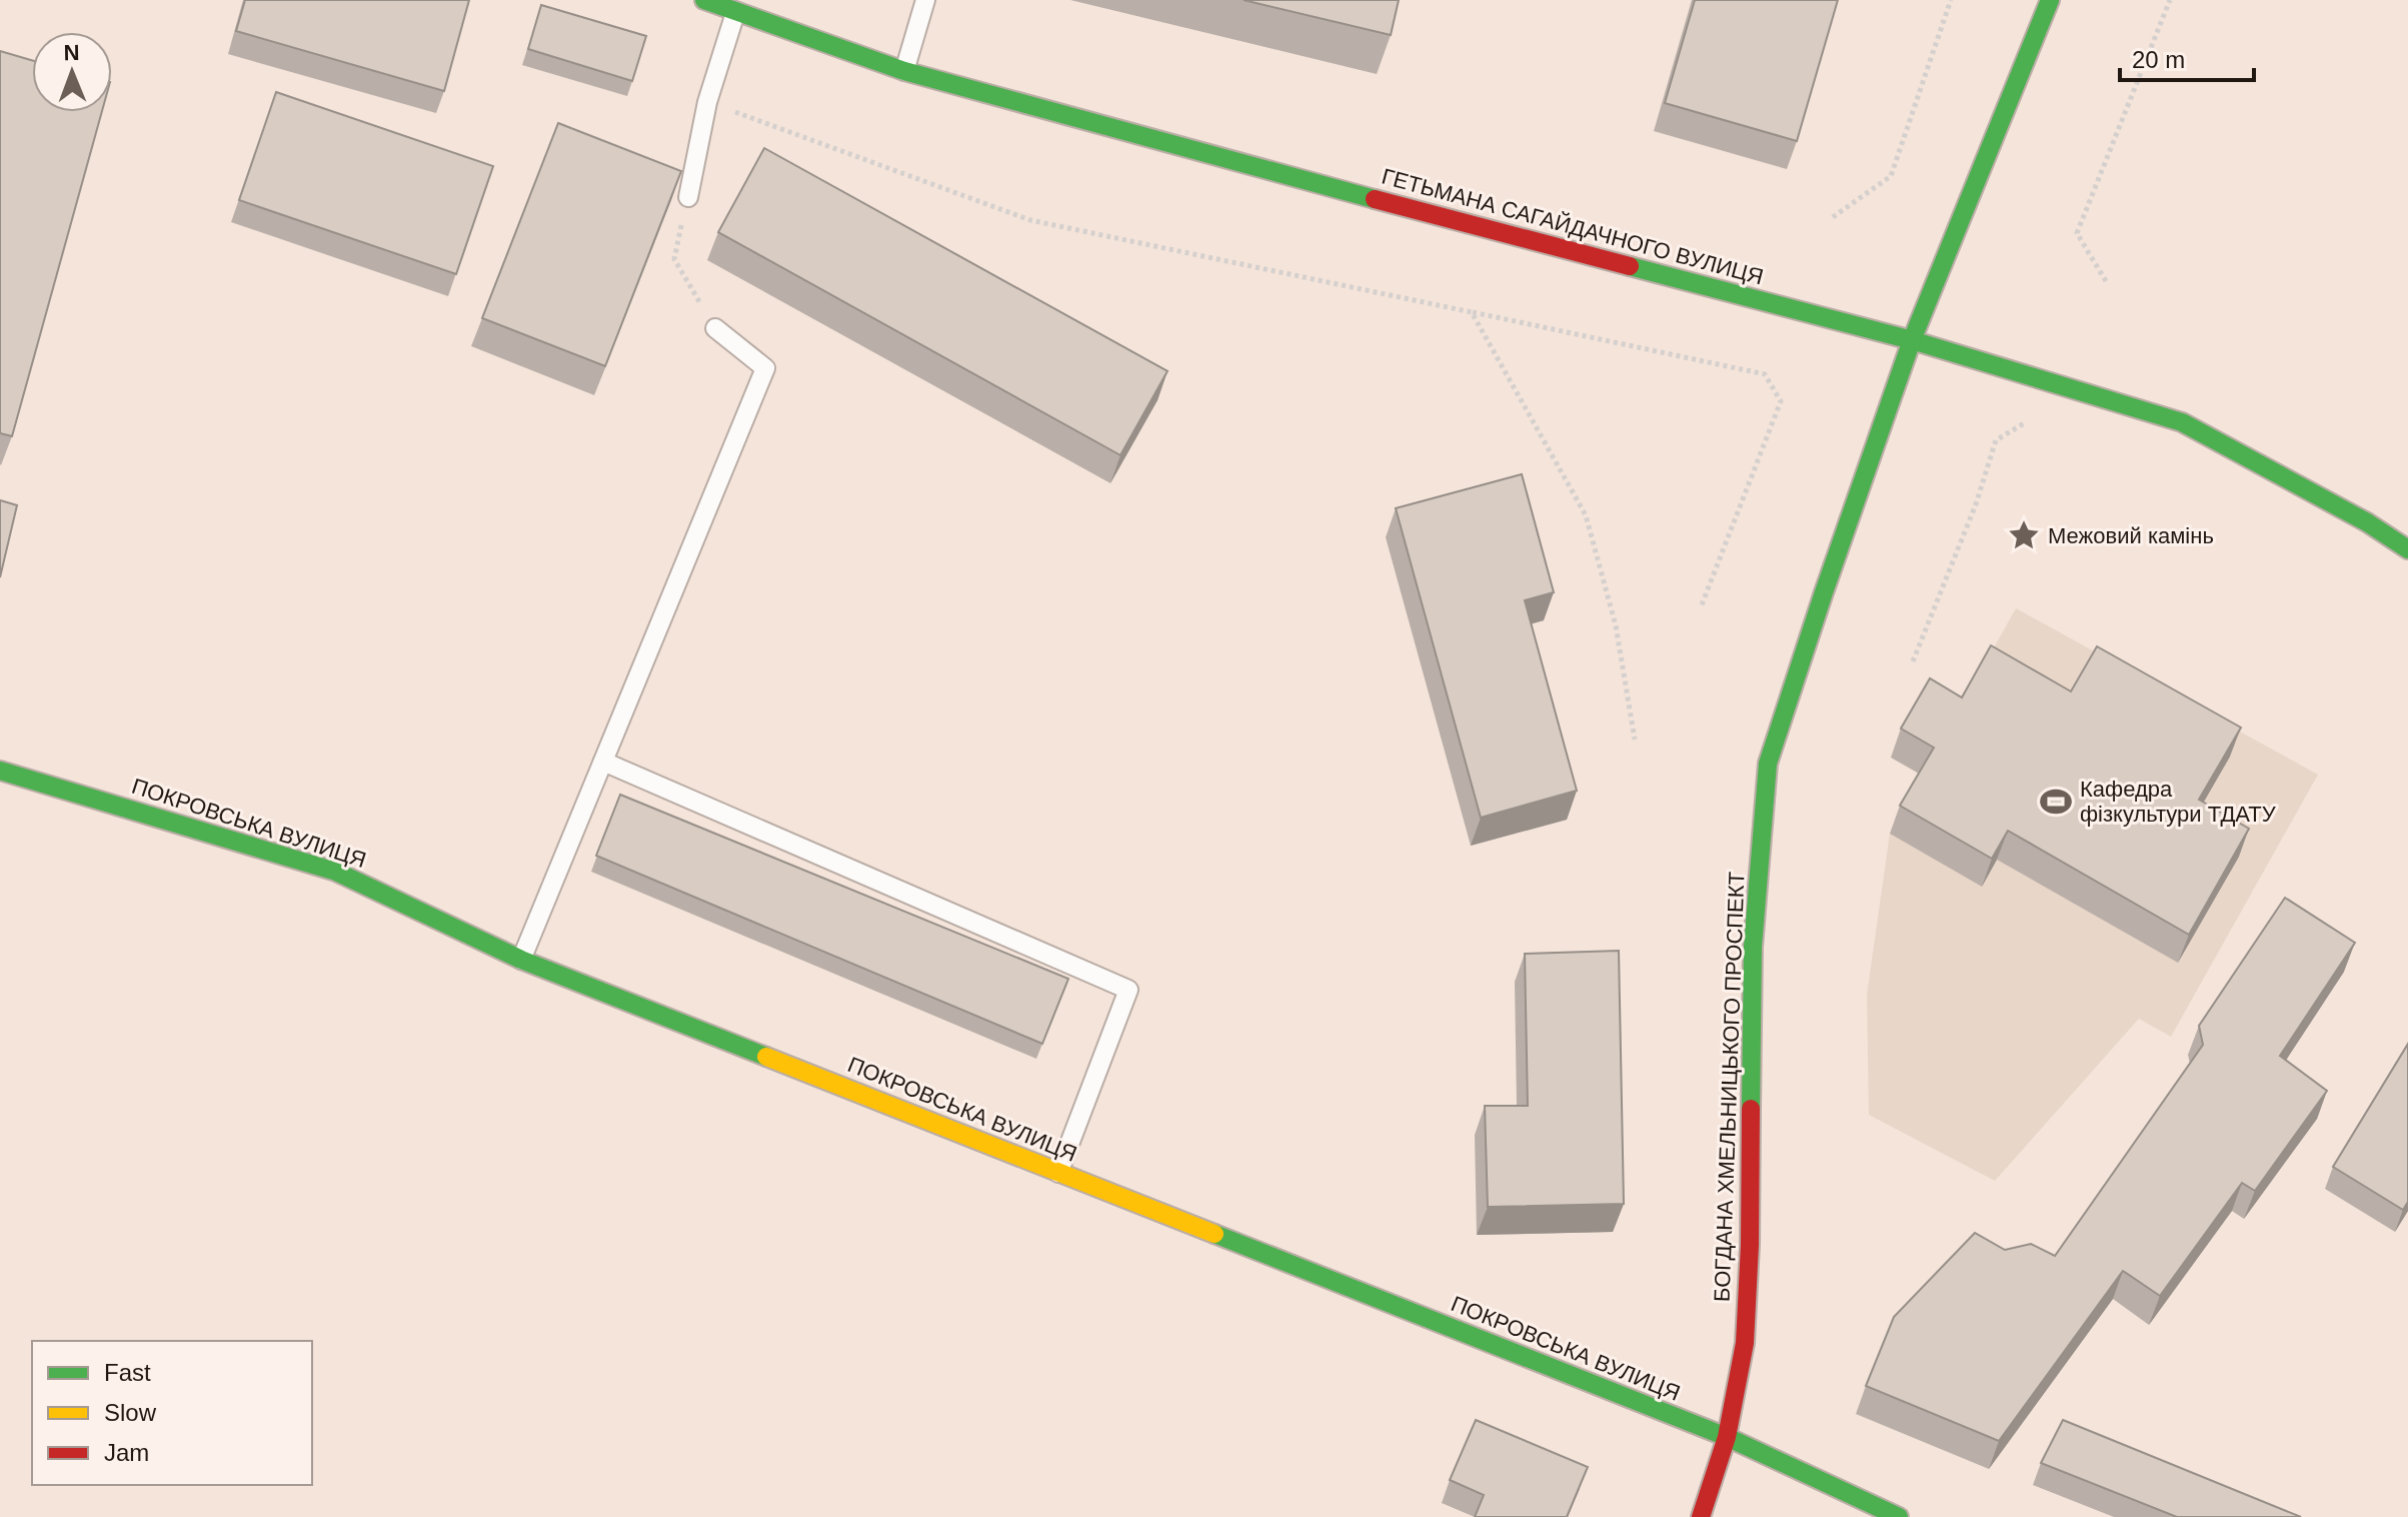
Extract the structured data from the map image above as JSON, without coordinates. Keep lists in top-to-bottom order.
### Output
{
  "streets": {
    "main road": ["ГЕТЬМАНА САГАЙДАЧНОГО ВУЛИЦЯ", "ПОКРОВСЬКА ВУЛИЦЯ", "БОГДАНА ХМЕЛЬНИЦЬКОГО ПРОСПЕКТ"]
  },
  "crossings": [
    ["ГЕТЬМАНА САГАЙДАЧНОГО ВУЛИЦЯ", "БОГДАНА ХМЕЛЬНИЦЬКОГО ПРОСПЕКТ"],
    ["ПОКРОВСЬКА ВУЛИЦЯ", "БОГДАНА ХМЕЛЬНИЦЬКОГО ПРОСПЕКТ"]
  ],
  "places": {
    "place": ["Межовий камінь"],
    "sports": ["Кафедра фізкультури ТДАТУ"]
  },
  "legend": ["Fast", "Slow", "Jam"],
  "scale_bar": "20 m",
  "north": "top"
}
